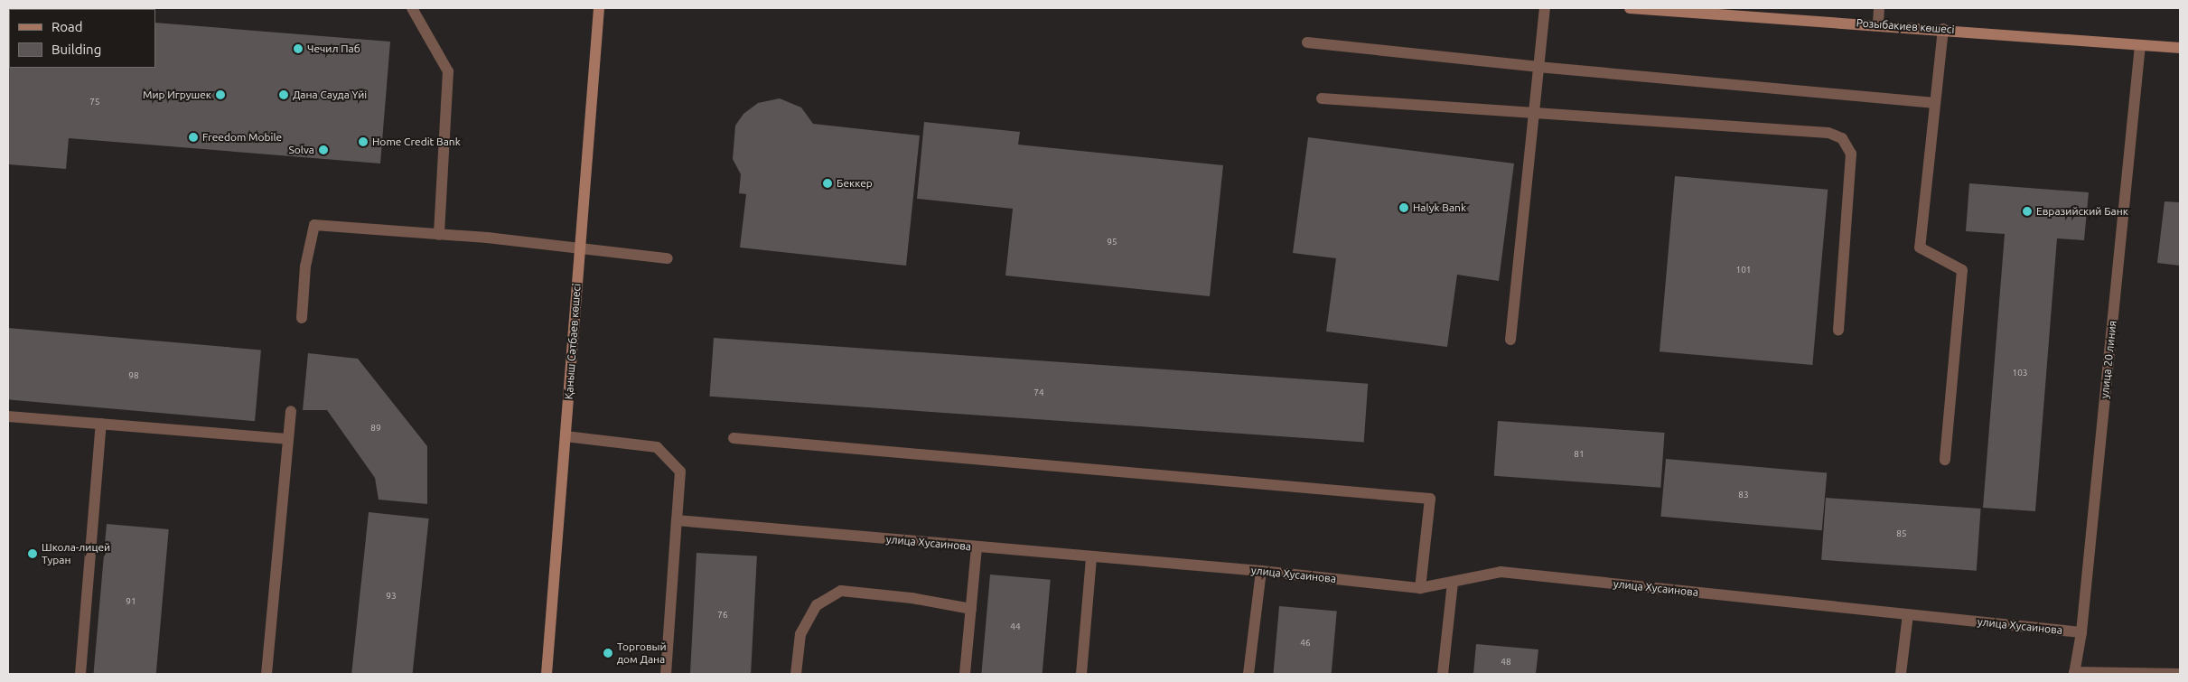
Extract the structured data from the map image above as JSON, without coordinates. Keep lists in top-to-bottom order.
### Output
{
  "streets": {
    "main road": ["Розыбакиев көшесі", "Қаныш Сәтбаев көшесі"],
    "street": ["улица 20 линия", "улица Хусаинова"]
  },
  "crossings": [
    ["Розыбакиев көшесі", "улица 20 линия"],
    ["улица 20 линия", "улица Хусаинова"]
  ],
  "places": [
    "Чечил Паб",
    "Мир Игрушек",
    "Дана Сауда Үйі",
    "Freedom Mobile",
    "Home Credit Bank",
    "Solva",
    "Беккер",
    "Halyk Bank",
    "Евразийский Банк",
    "Школа-лицей Туран",
    "Торговый дом Дана"
  ],
  "house_numbers": [
    "75",
    "95",
    "101",
    "103",
    "98",
    "74",
    "89",
    "81",
    "83",
    "85",
    "93",
    "91",
    "76",
    "44",
    "46",
    "48"
  ],
  "legend": ["Road", "Building"]
}
